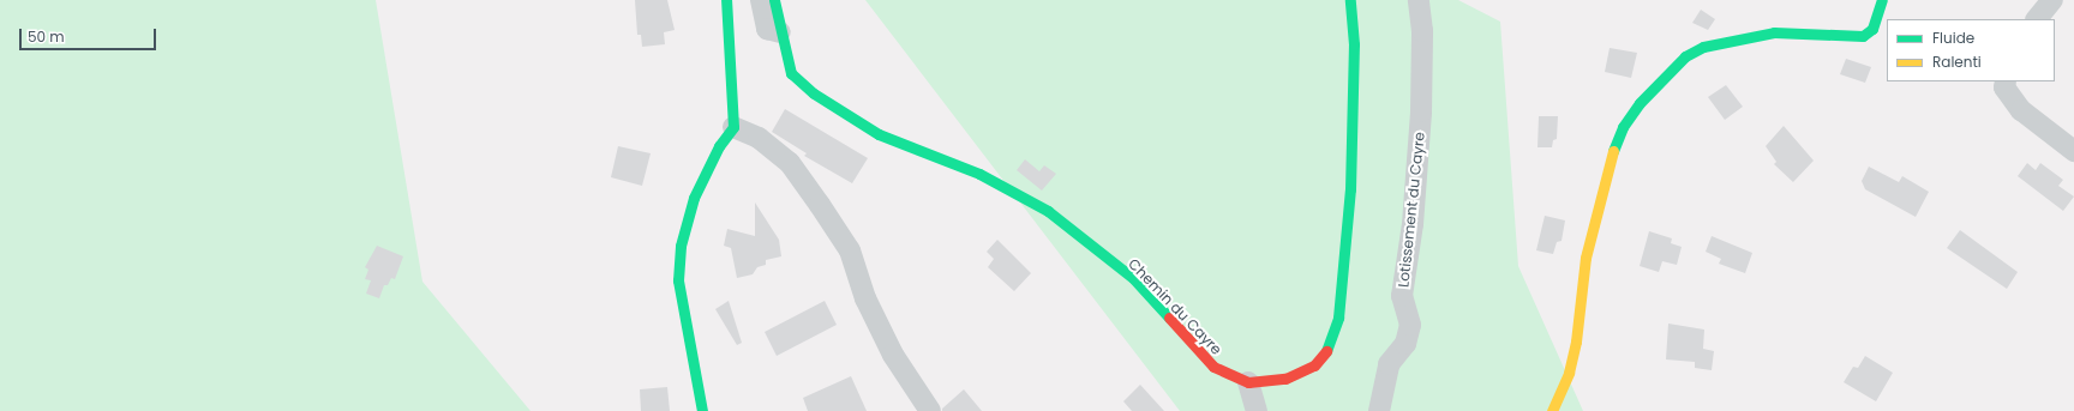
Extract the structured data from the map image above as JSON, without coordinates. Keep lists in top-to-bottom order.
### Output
{
  "streets": {
    "street": ["Lotissement du Cayre", "Chemin du Cayre"]
  },
  "legend": ["Fluide", "Ralenti"],
  "scale_bar": "50 m"
}
